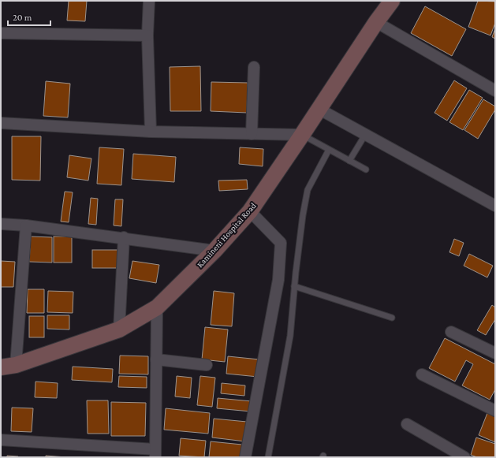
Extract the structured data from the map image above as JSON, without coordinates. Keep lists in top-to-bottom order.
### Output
{
  "streets": {
    "street": ["Kamineni Hospital Road"]
  },
  "scale_bar": "20 m"
}
